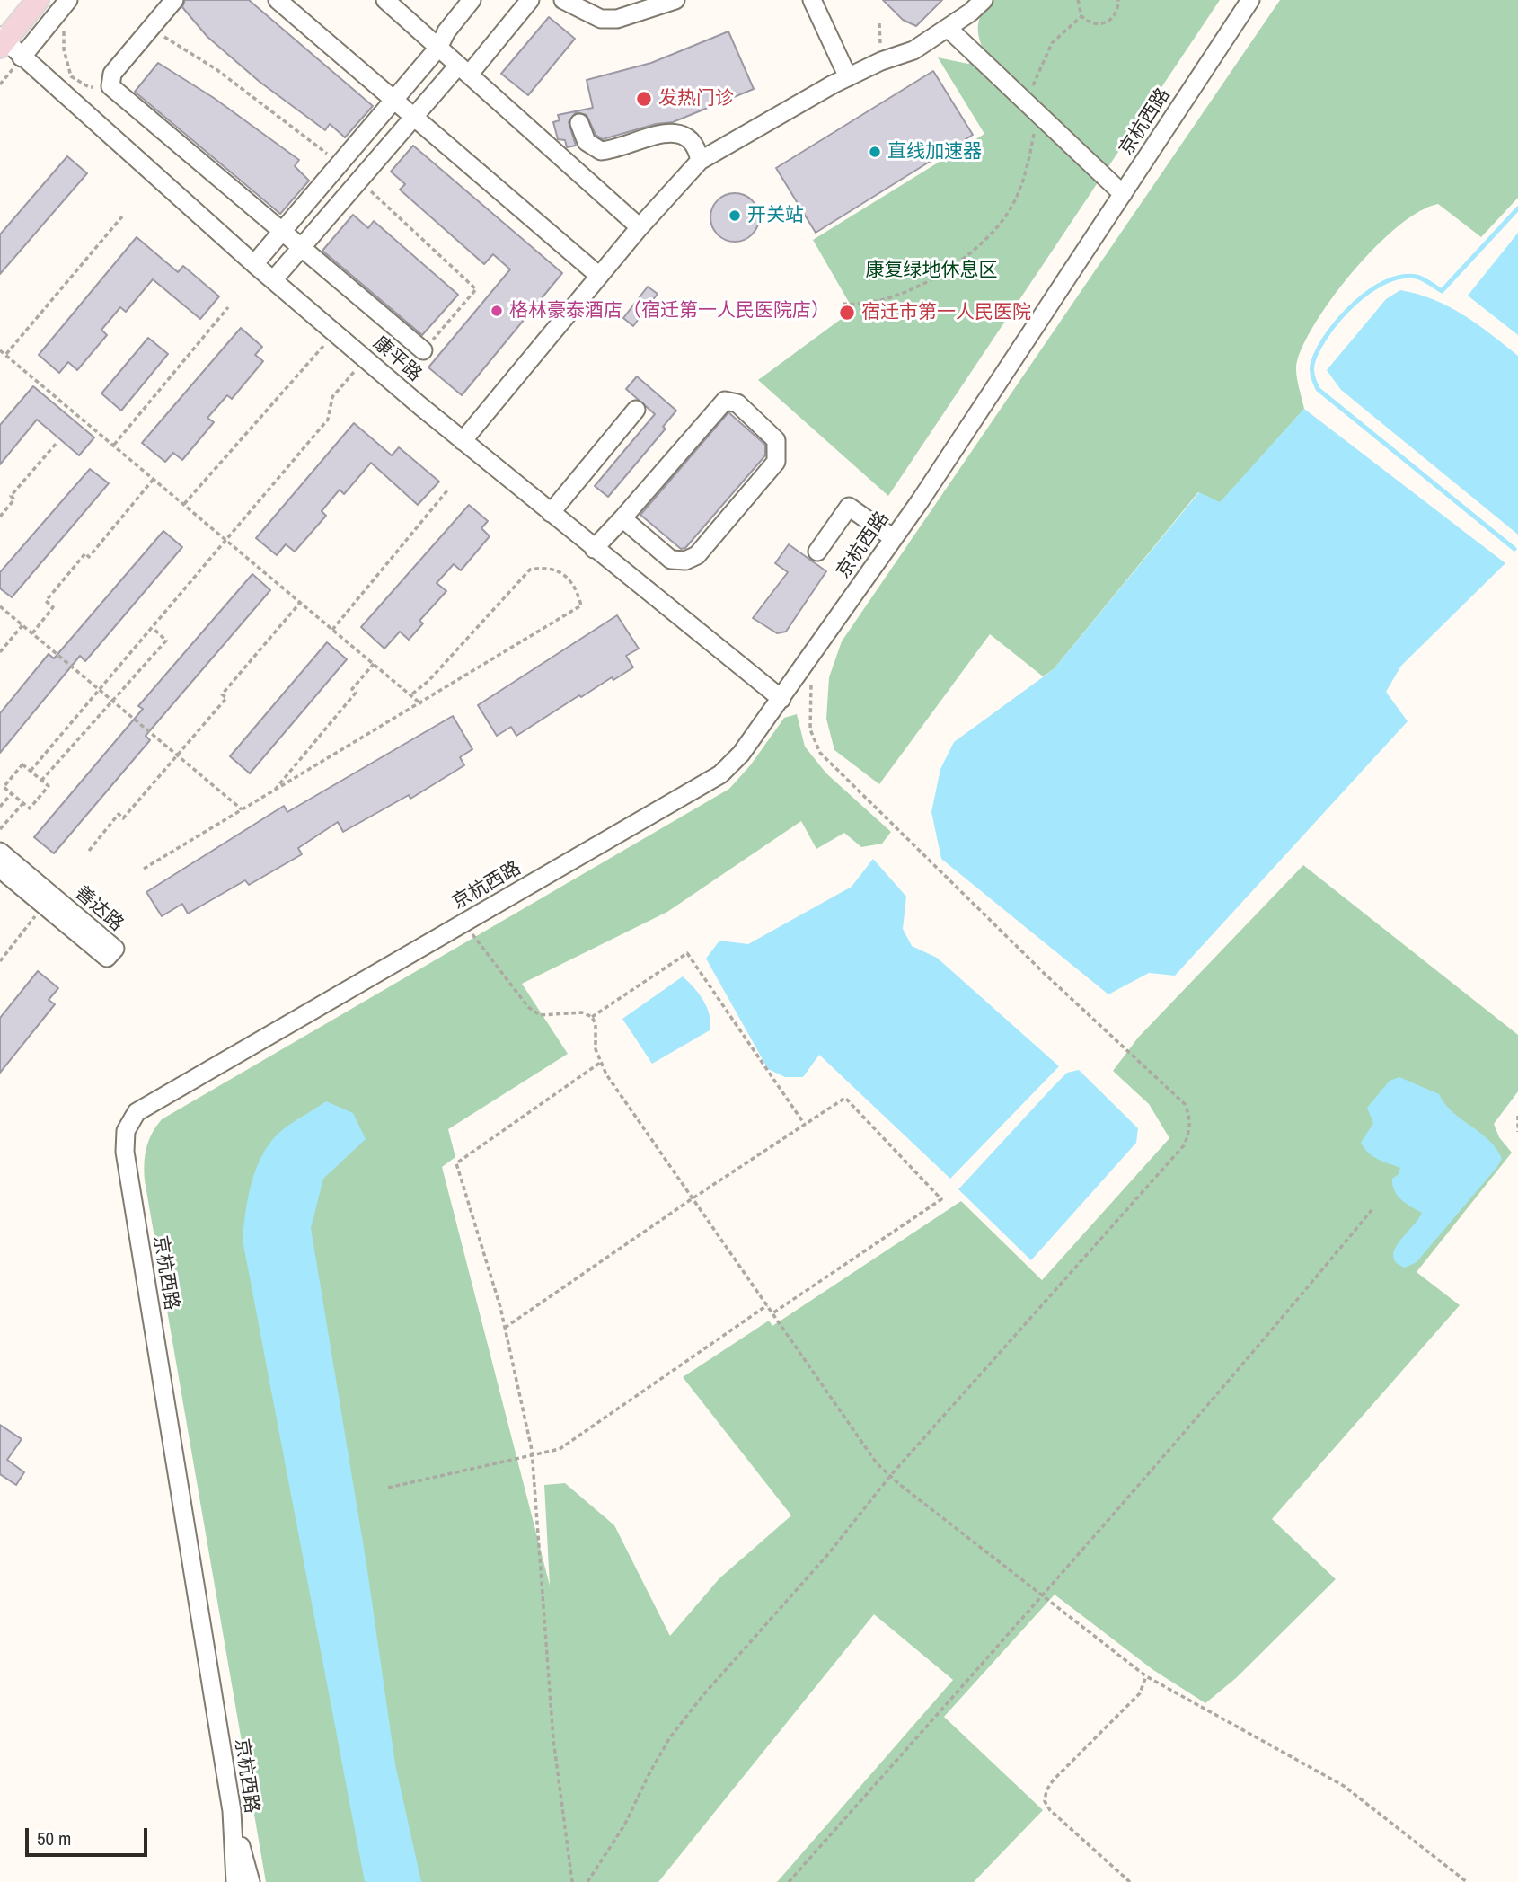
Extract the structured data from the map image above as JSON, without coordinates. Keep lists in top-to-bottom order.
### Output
{
  "streets": {
    "street": ["京杭西路", "康平路", "善达路"]
  },
  "crossings": [
    ["京杭西路", "康平路"]
  ],
  "parks": ["康复绿地休息区"],
  "places": [
    "发热门诊",
    "直线加速器",
    "开关站",
    "格林豪泰酒店（宿迁第一人民医院店）",
    "宿迁市第一人民医院"
  ],
  "scale_bar": "50 m"
}
